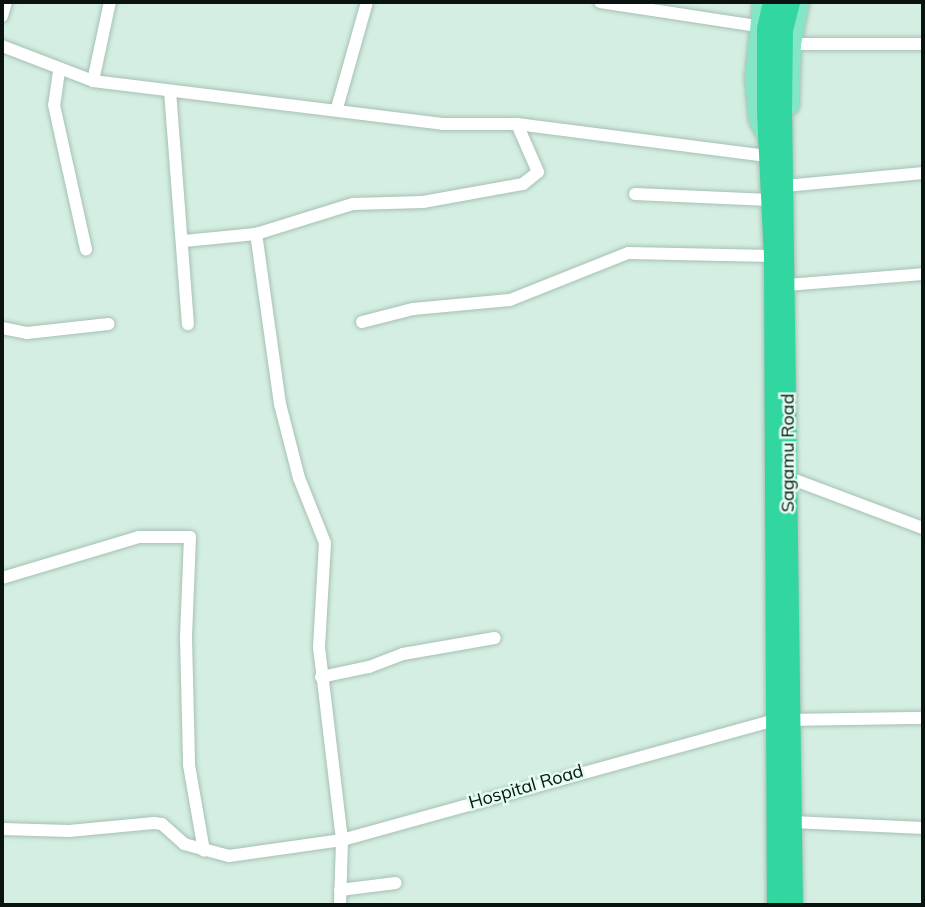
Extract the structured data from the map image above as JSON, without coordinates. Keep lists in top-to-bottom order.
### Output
{
  "streets": {
    "highway": ["Sagamu Road"],
    "street": ["Hospital Road"]
  },
  "crossings": [
    ["Sagamu Road", "Hospital Road"]
  ]
}
